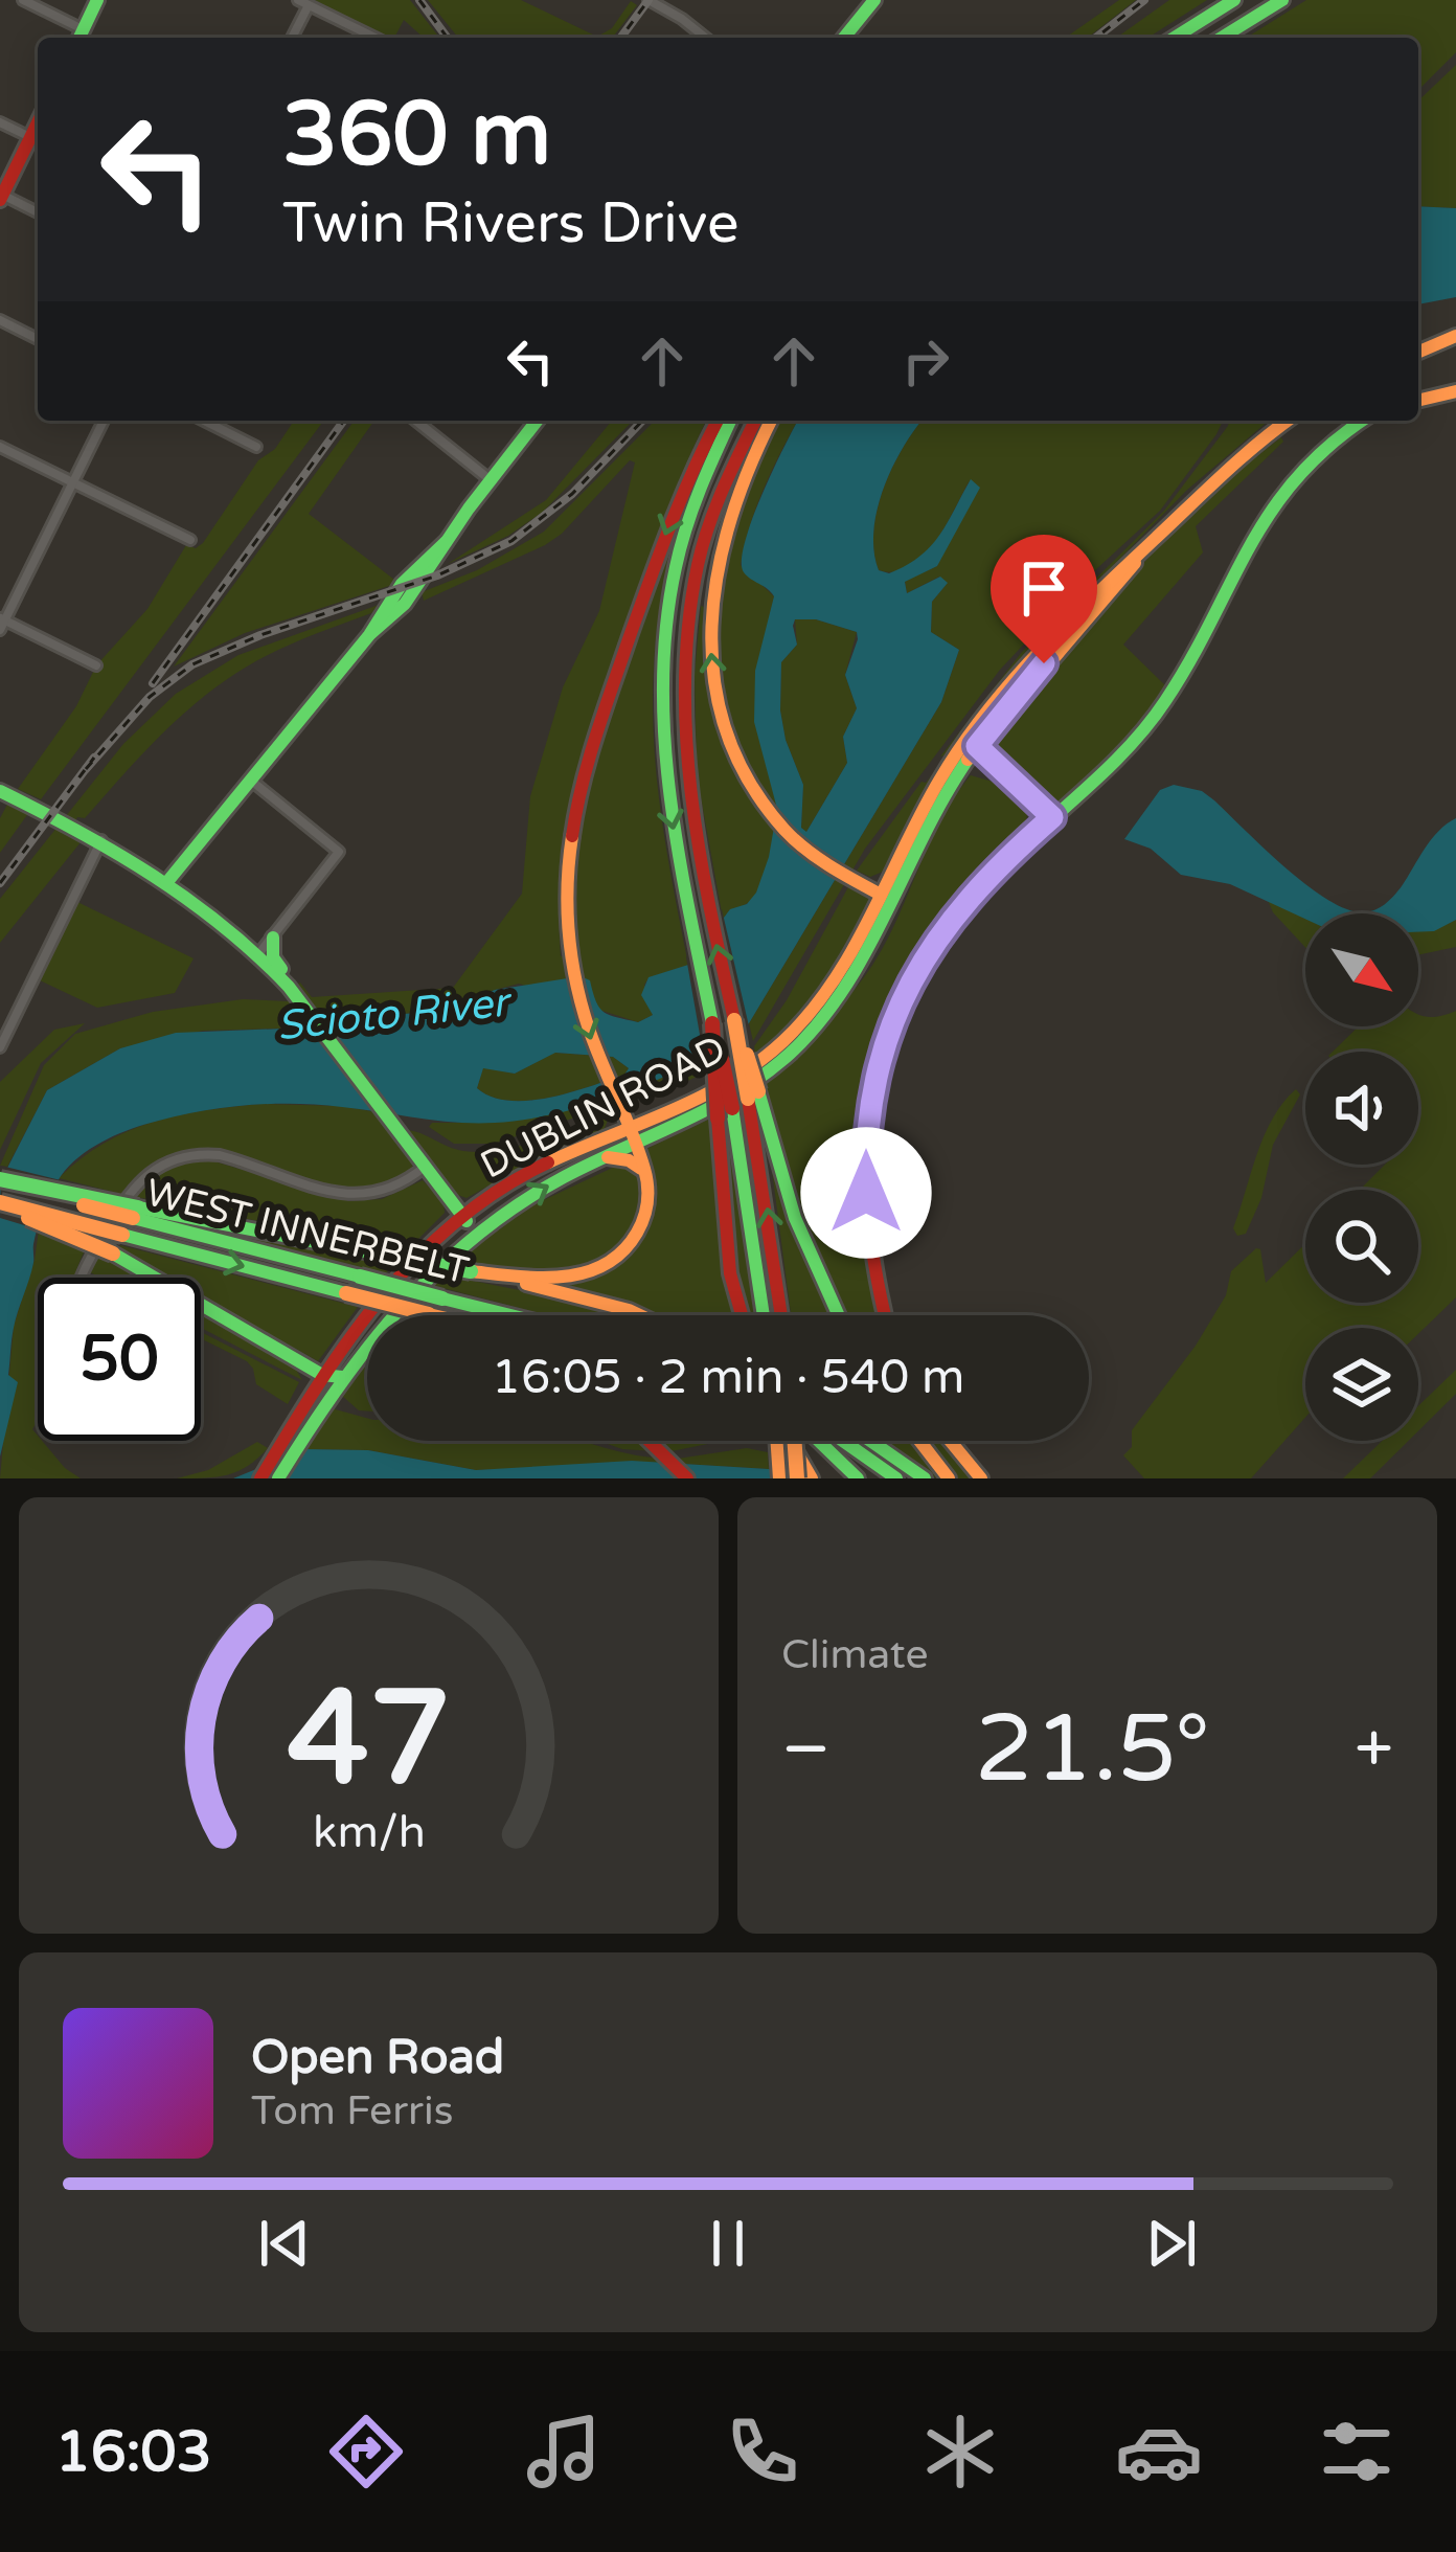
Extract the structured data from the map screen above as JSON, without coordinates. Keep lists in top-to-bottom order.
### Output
{
  "streets": {
    "main road": ["DUBLIN ROAD", "WEST INNERBELT"]
  },
  "water": ["Scioto River"],
  "north": "bottom right",
  "page": {
    "turn": ["360 m", "Twin Rivers Drive"],
    "limit": "50",
    "trip": "16:05 · 2 min · 540 m",
    "tile": "Climate",
    "heat": ["−", "21.5°", "+"],
    "song": ["Open Road", "Tom Ferris"],
    "tabs": "16:03",
    "gauge": ["47", "km/h"]
  }
}
